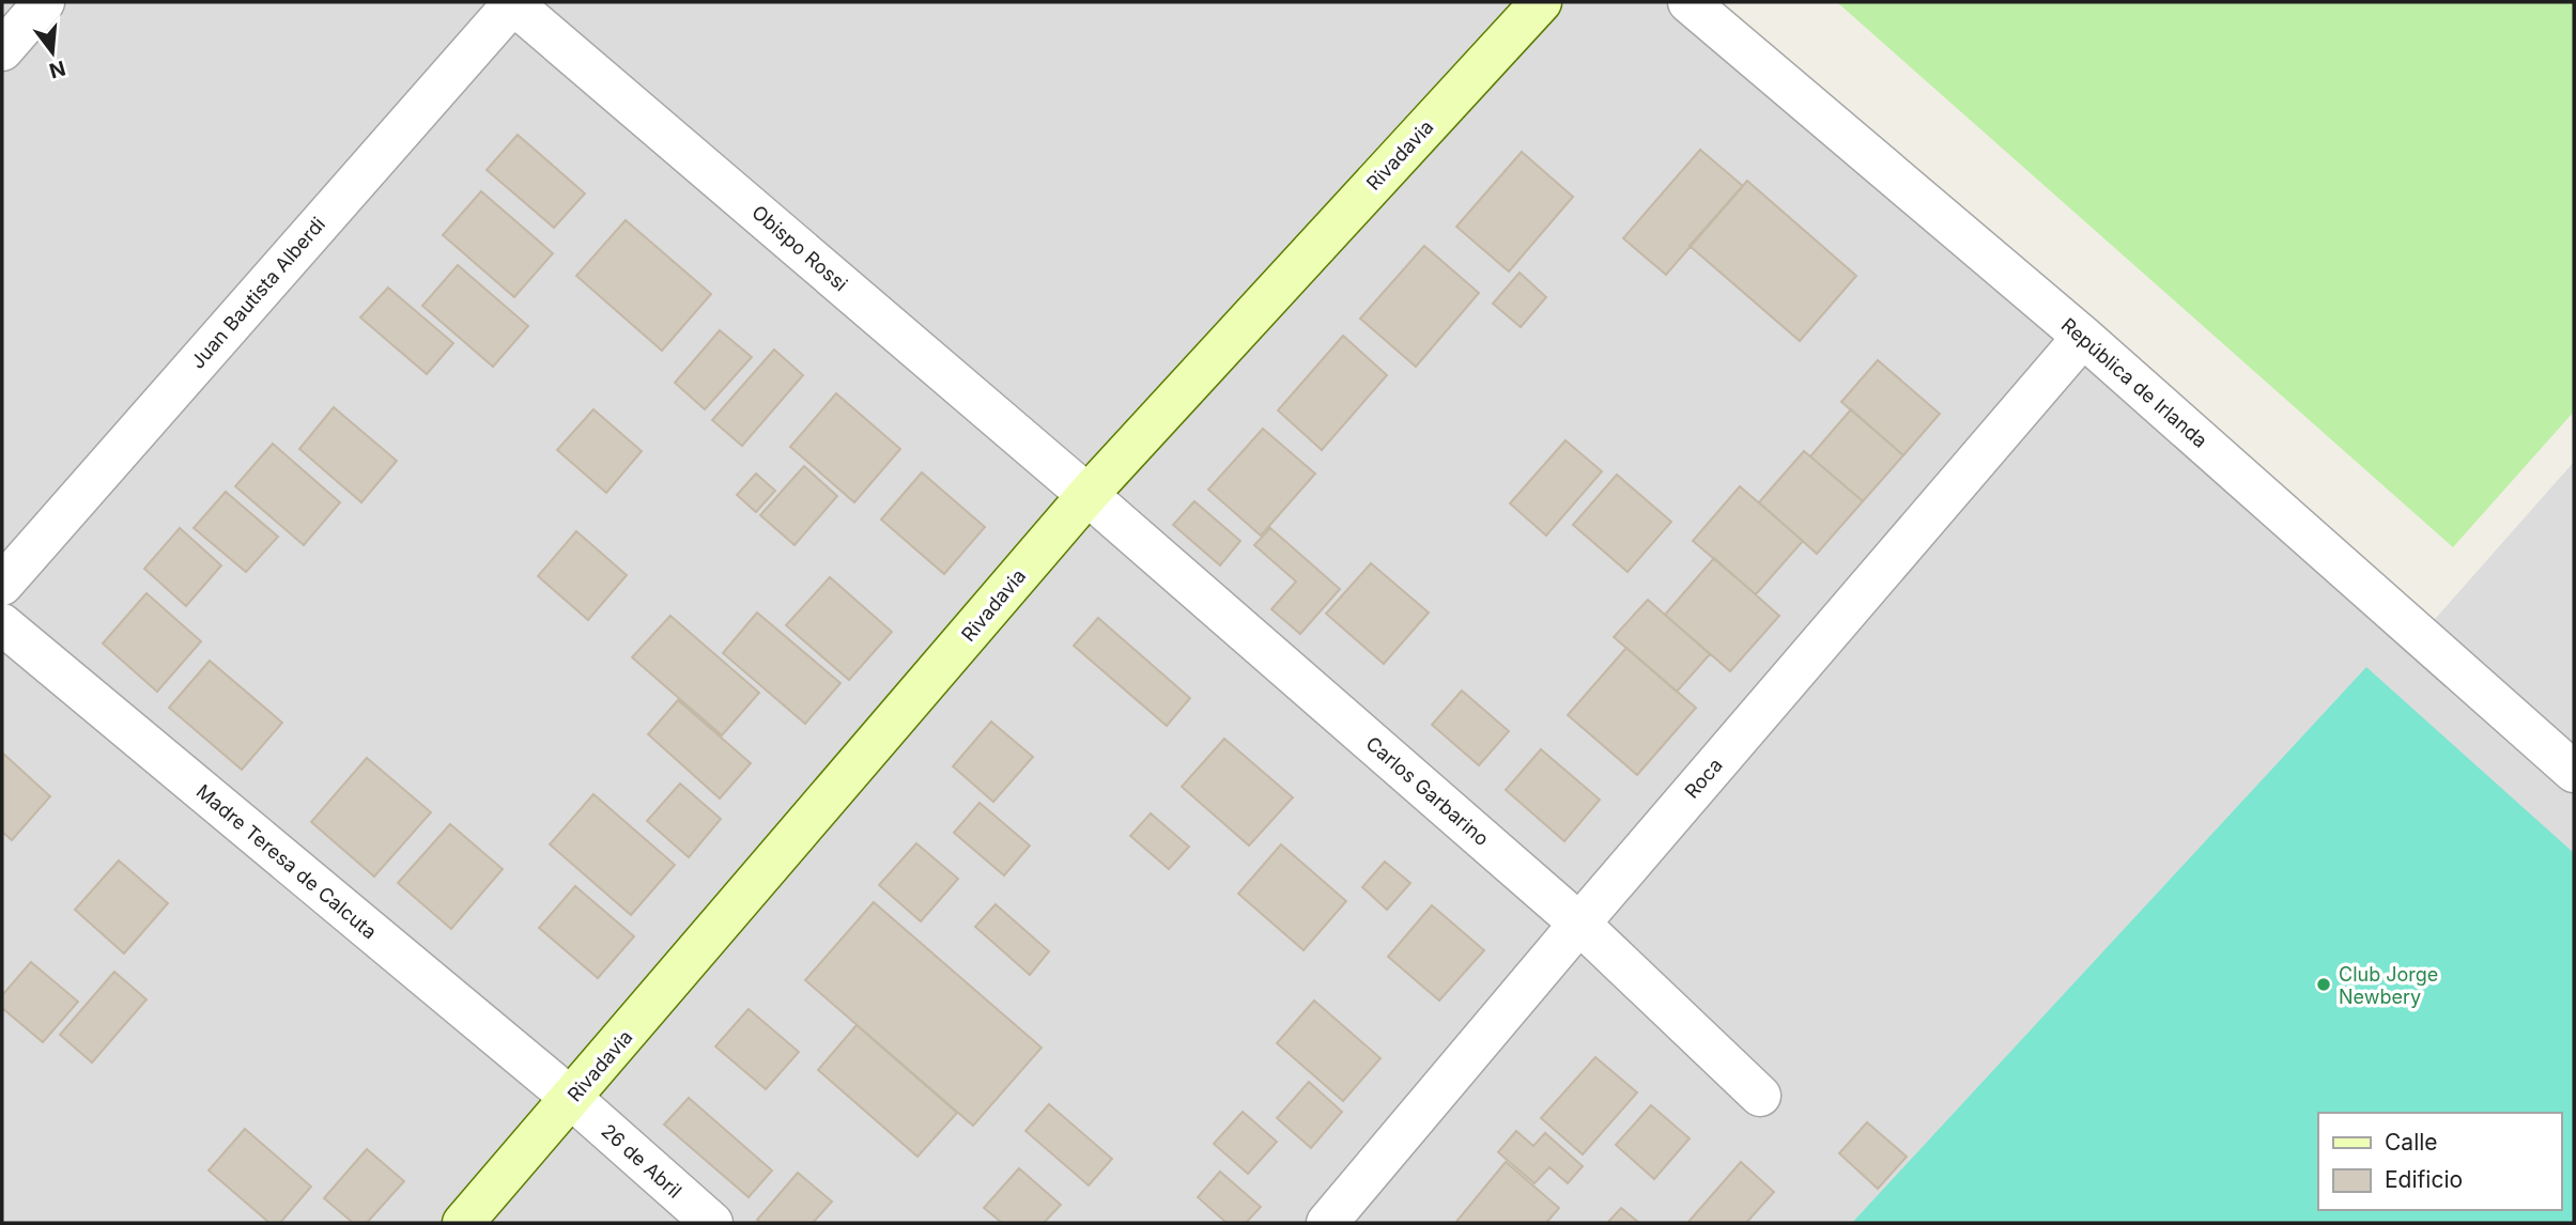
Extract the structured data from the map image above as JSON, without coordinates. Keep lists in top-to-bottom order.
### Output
{
  "streets": {
    "street": [
      "Rivadavia",
      "Obispo Rossi",
      "Juan Bautista Alberdi",
      "República de Irlanda",
      "Roca",
      "Carlos Garbarino",
      "Madre Teresa de Calcuta",
      "26 de Abril"
    ]
  },
  "crossings": [
    ["Rivadavia", "Obispo Rossi"],
    ["Rivadavia", "Carlos Garbarino"],
    ["Rivadavia", "Madre Teresa de Calcuta"],
    ["Rivadavia", "26 de Abril"],
    ["Obispo Rossi", "Juan Bautista Alberdi"],
    ["Obispo Rossi", "Carlos Garbarino"],
    ["República de Irlanda", "Roca"],
    ["Roca", "Carlos Garbarino"],
    ["Madre Teresa de Calcuta", "26 de Abril"]
  ],
  "places": ["Club Jorge Newbery"],
  "legend": ["Calle", "Edificio"],
  "north": "bottom"
}
